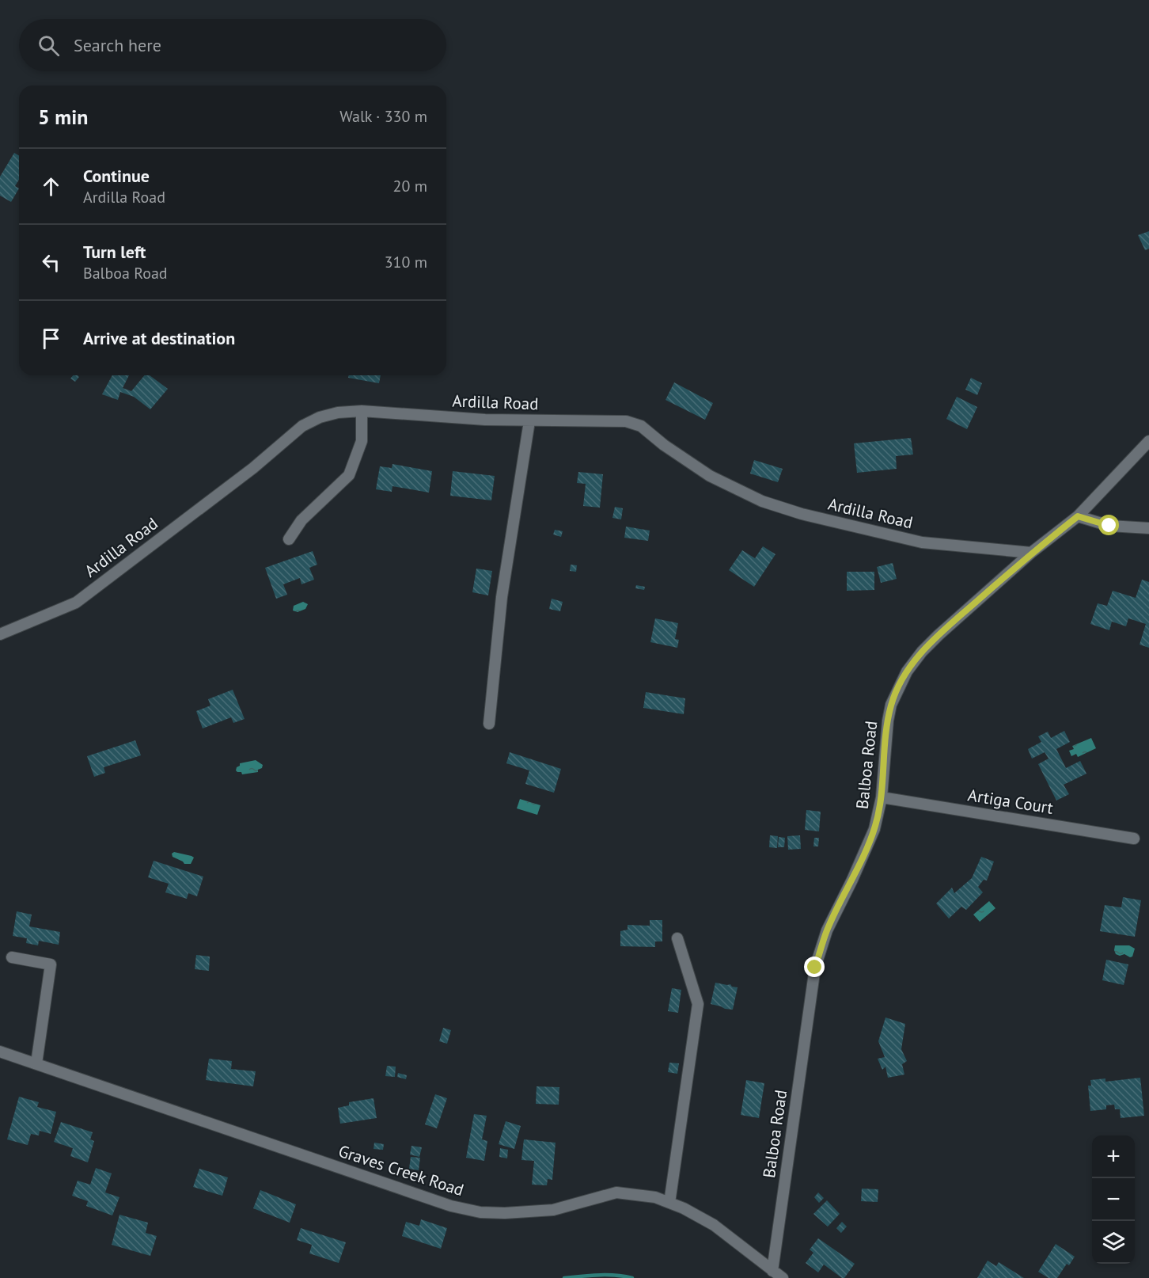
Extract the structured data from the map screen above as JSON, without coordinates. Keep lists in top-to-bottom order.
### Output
{
  "streets": {
    "street": [
      "Ardilla Road",
      "Balboa Road",
      "Artiga Court",
      "Graves Creek Road"
    ]
  },
  "crossings": [
    ["Ardilla Road", "Balboa Road"],
    ["Balboa Road", "Artiga Court"],
    ["Balboa Road", "Graves Creek Road"]
  ],
  "page": {
    "search": "Search here",
    "heading": ["5 min", "Walk · 330 m"],
    "list": [
      ["Continue", "Ardilla Road", "20 m"],
      ["Turn left", "Balboa Road", "310 m"],
      "Arrive at destination"
    ],
    "map_buttons": ["+", "−"]
  }
}
